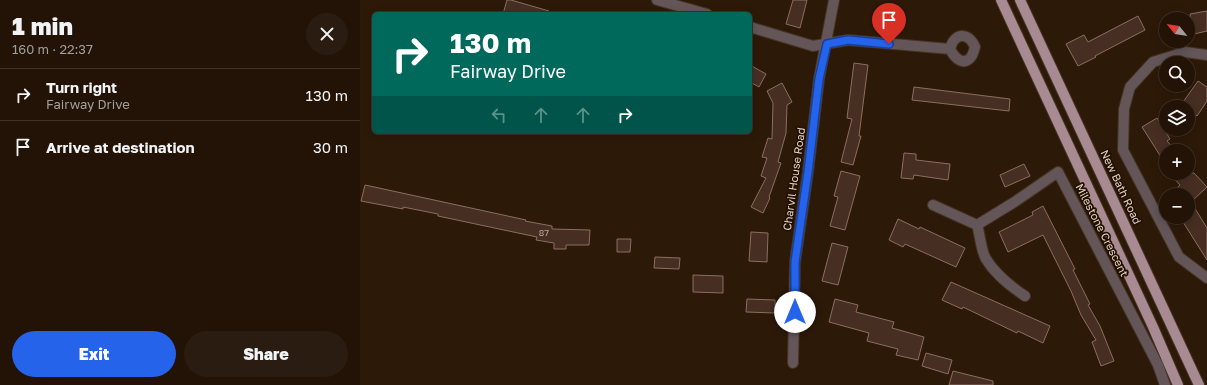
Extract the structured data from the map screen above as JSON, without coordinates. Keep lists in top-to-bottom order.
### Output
{
  "streets": {
    "main road": ["New Bath Road"],
    "street": ["Charvil House Road", "Milestone Crescent"]
  },
  "house_numbers": ["87"],
  "north": "top left",
  "page": {
    "heading": ["1 min", "160 m · 22:37"],
    "map_buttons": ["+", "−"],
    "turn": ["130 m", "Fairway Drive"],
    "list": [
      {
        "name": "Turn right",
        "note": "Fairway Drive",
        "value": "130 m"
      },
      {
        "name": "Arrive at destination",
        "value": "30 m"
      }
    ],
    "buttons": ["Exit", "Share"]
  }
}
